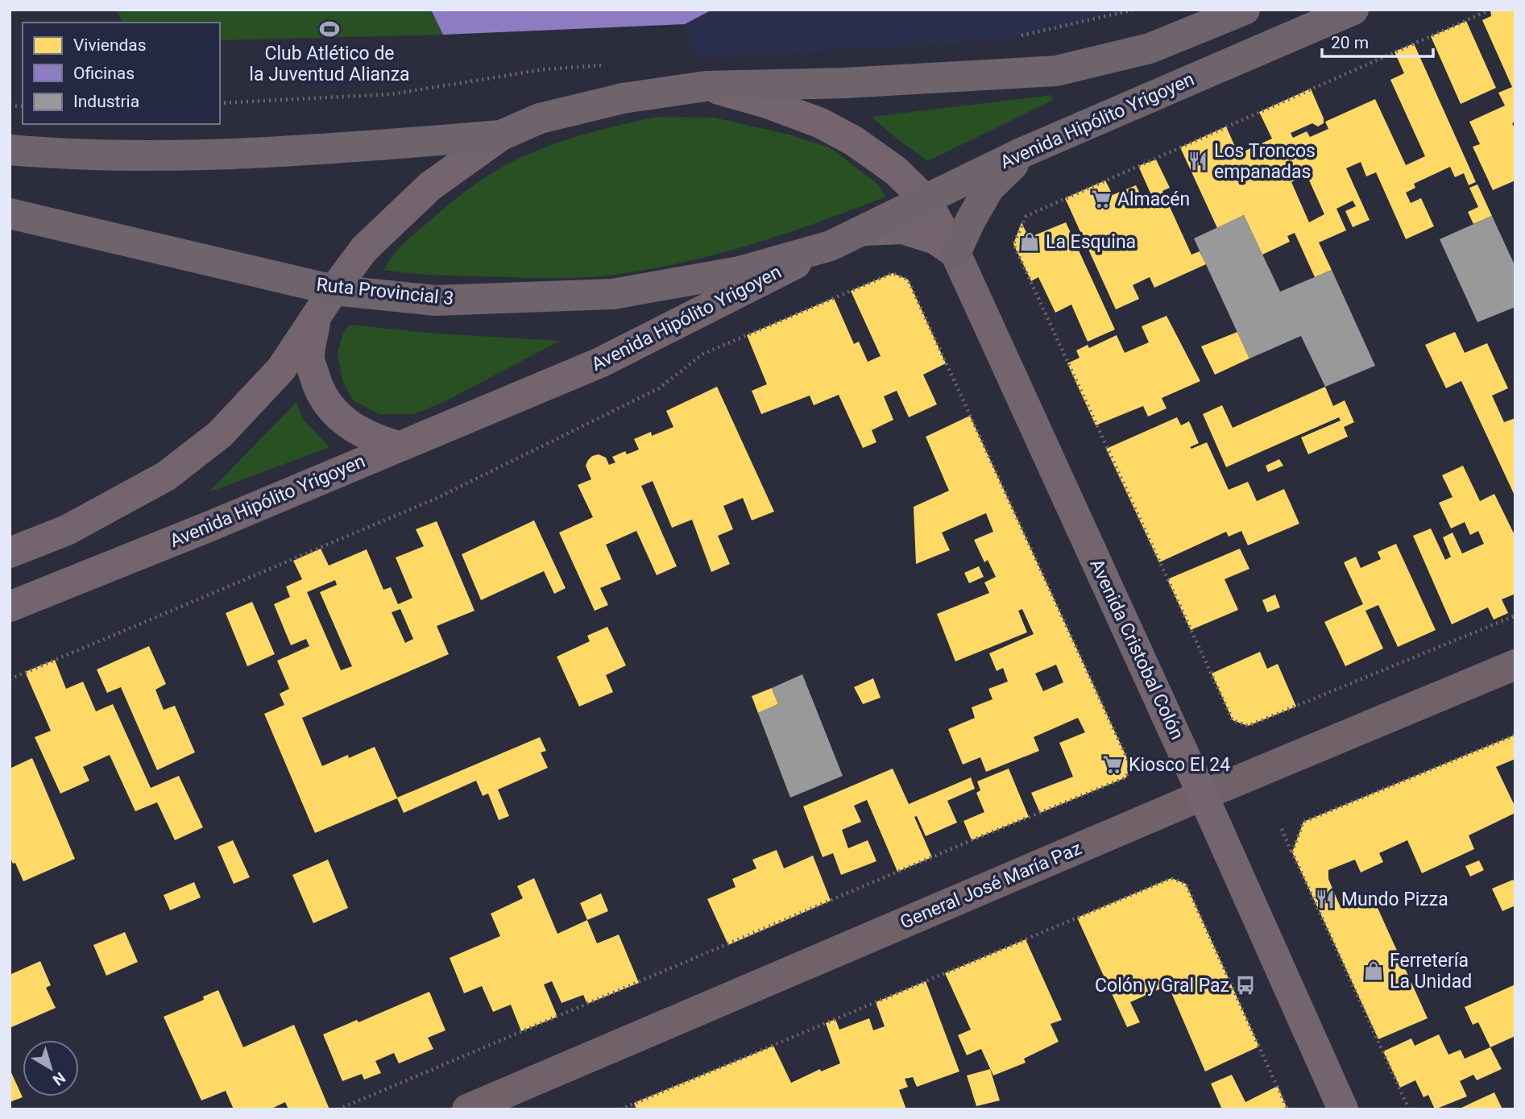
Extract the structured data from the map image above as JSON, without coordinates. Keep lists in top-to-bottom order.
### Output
{
  "streets": {
    "main road": ["Avenida Hipólito Yrigoyen", "Ruta Provincial 3", "Avenida Cristobal Colón"],
    "street": ["General José María Paz"]
  },
  "crossings": [
    ["Avenida Hipólito Yrigoyen", "Ruta Provincial 3"],
    ["Avenida Hipólito Yrigoyen", "Avenida Cristobal Colón"],
    ["Avenida Cristobal Colón", "General José María Paz"]
  ],
  "places": {
    "sports": ["Club Atlético de la Juventud Alianza"],
    "restaurant": ["Los Troncos empanadas", "Mundo Pizza"],
    "supermarket": ["Almacén", "Kiosco El 24"],
    "shop": ["La Esquina", "Ferretería La Unidad"],
    "bus stop": ["Colón y Gral Paz"]
  },
  "legend": ["Viviendas", "Oficinas", "Industria"],
  "scale_bar": "20 m",
  "north": "bottom right"
}
